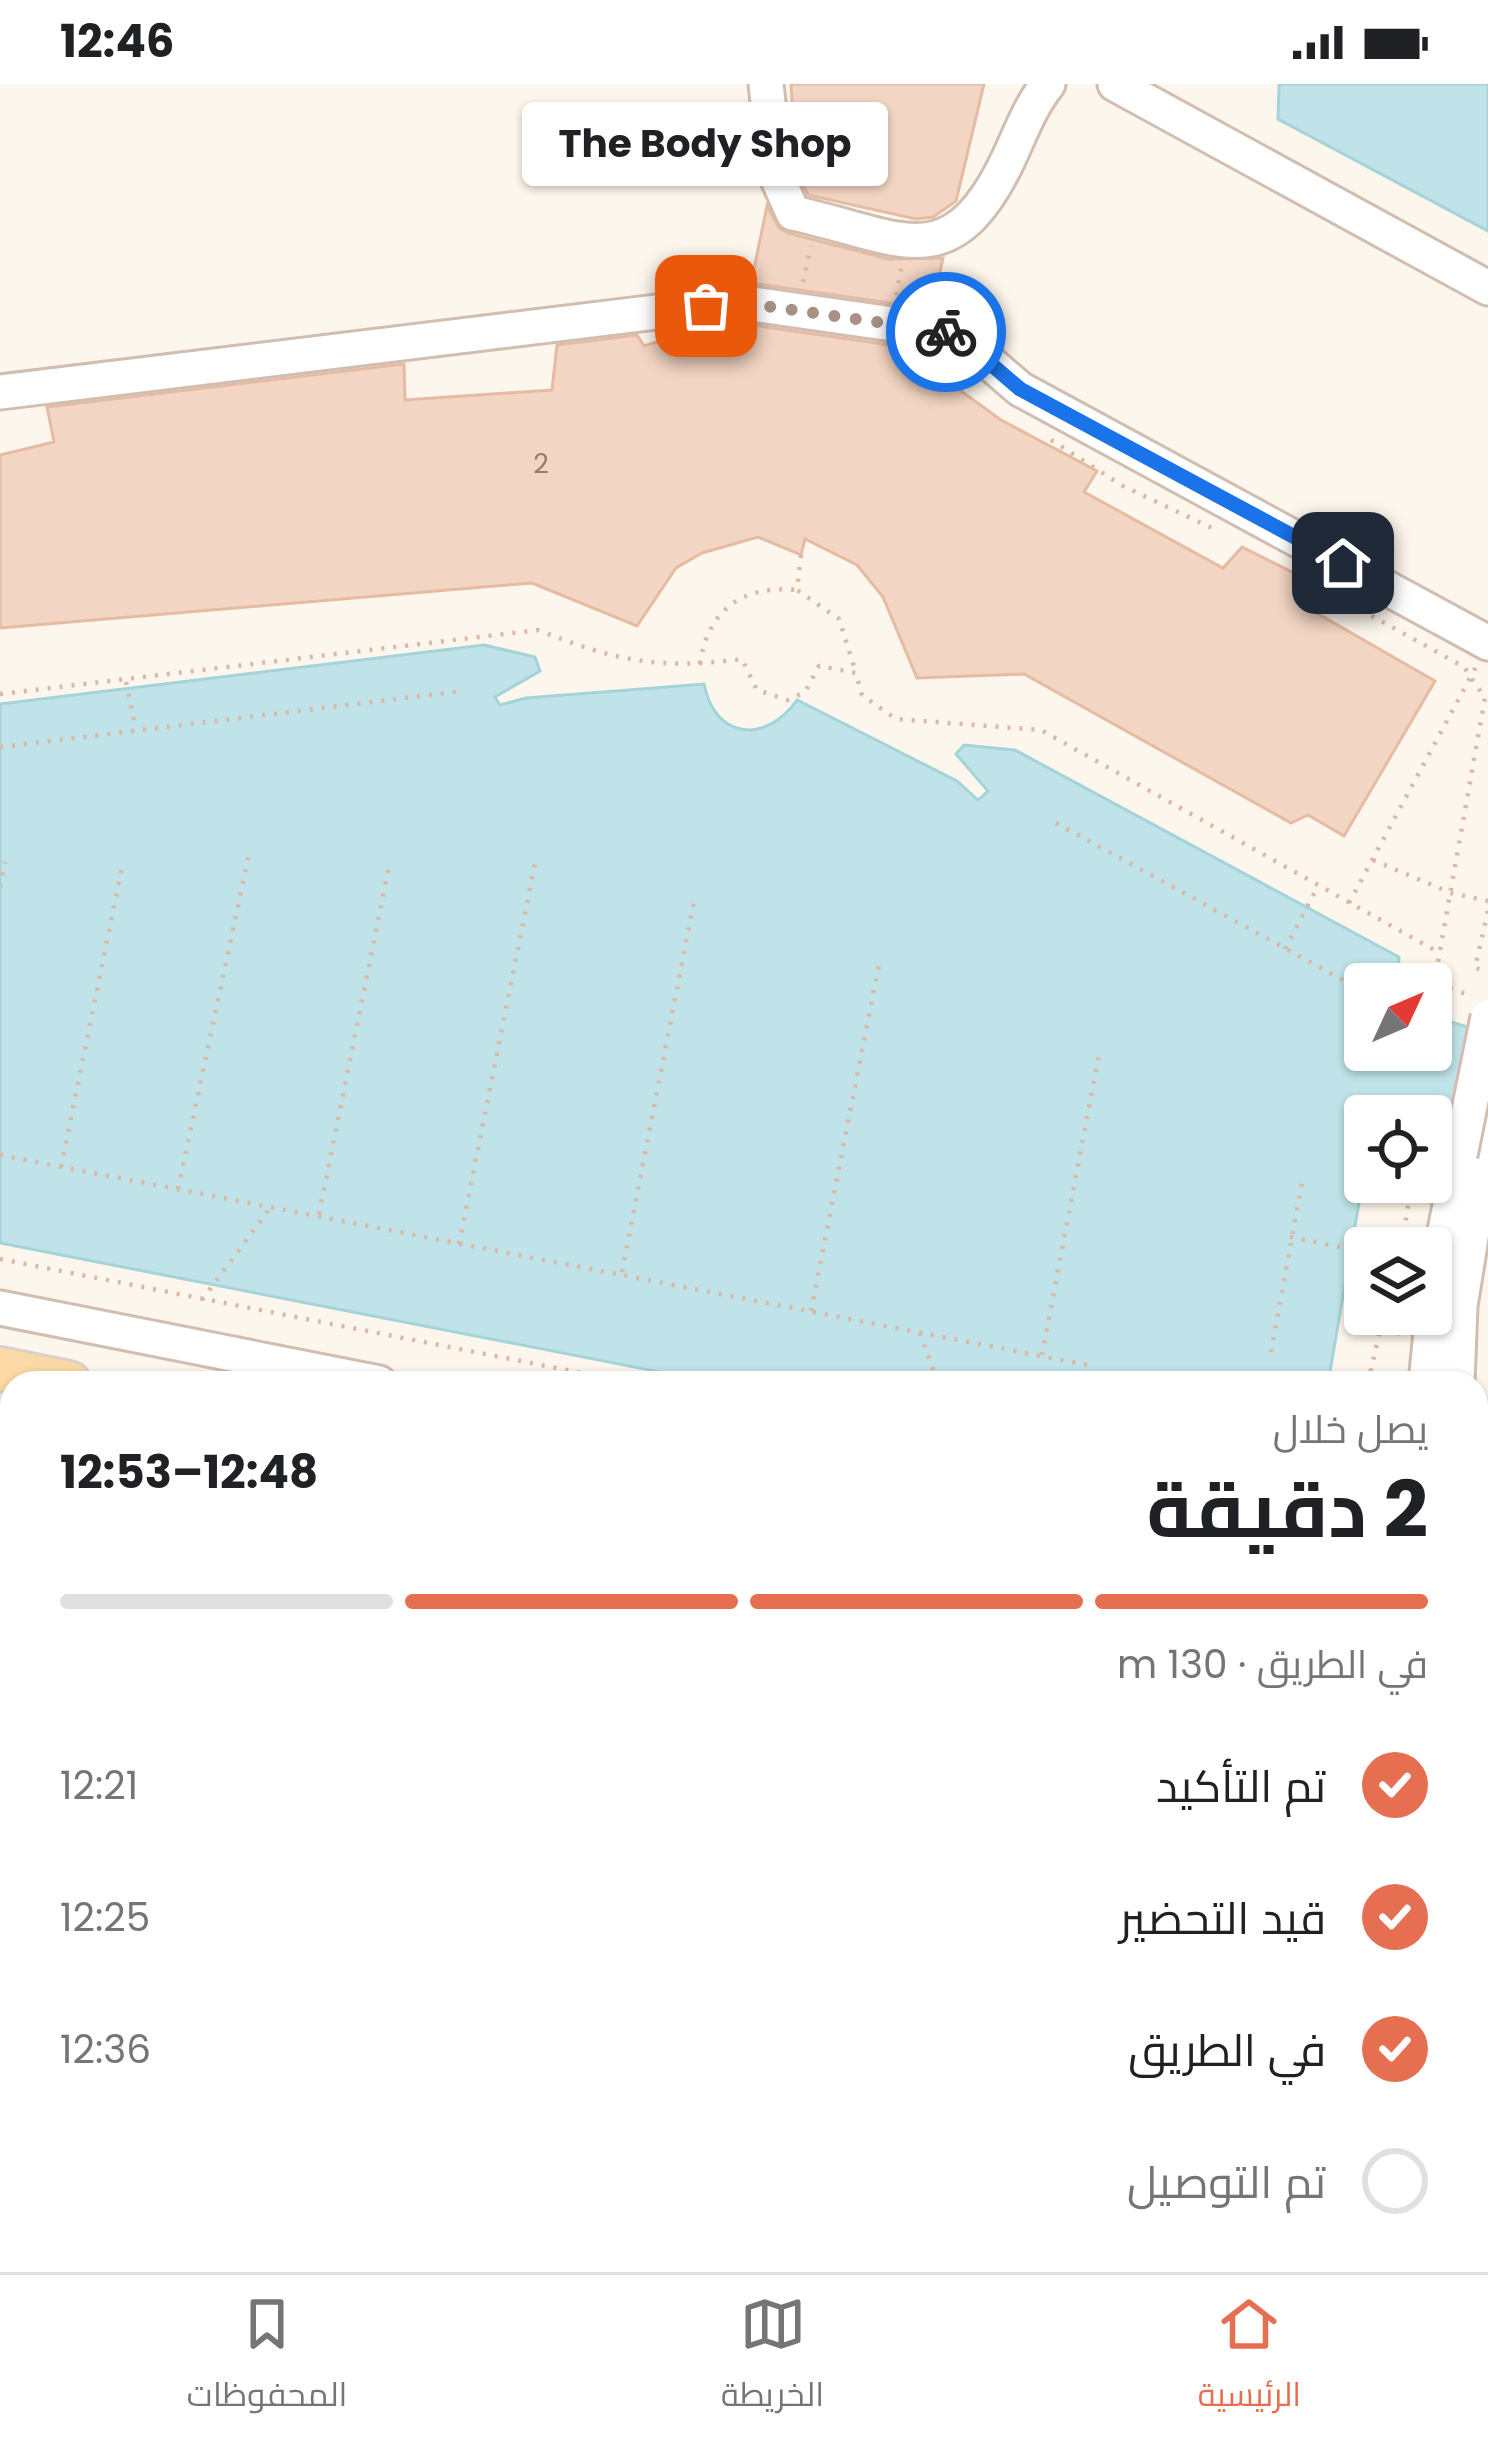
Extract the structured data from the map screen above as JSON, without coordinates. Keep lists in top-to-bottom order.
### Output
{
  "places": ["The Body Shop"],
  "house_numbers": ["2"],
  "north": "top right",
  "page": {
    "status": "12:46",
    "bubble": "The Body Shop",
    "heading": ["2 دقيقة", "يصل خلال", "12:48–12:53"],
    "bar": "في الطريق · 130 m",
    "list": [
      ["تم التأكيد", "12:21"],
      ["قيد التحضير", "12:25"],
      ["في الطريق", "12:36"],
      "تم التوصيل"
    ],
    "tabs": ["الرئيسية", "الخريطة", "المحفوظات"]
  }
}
